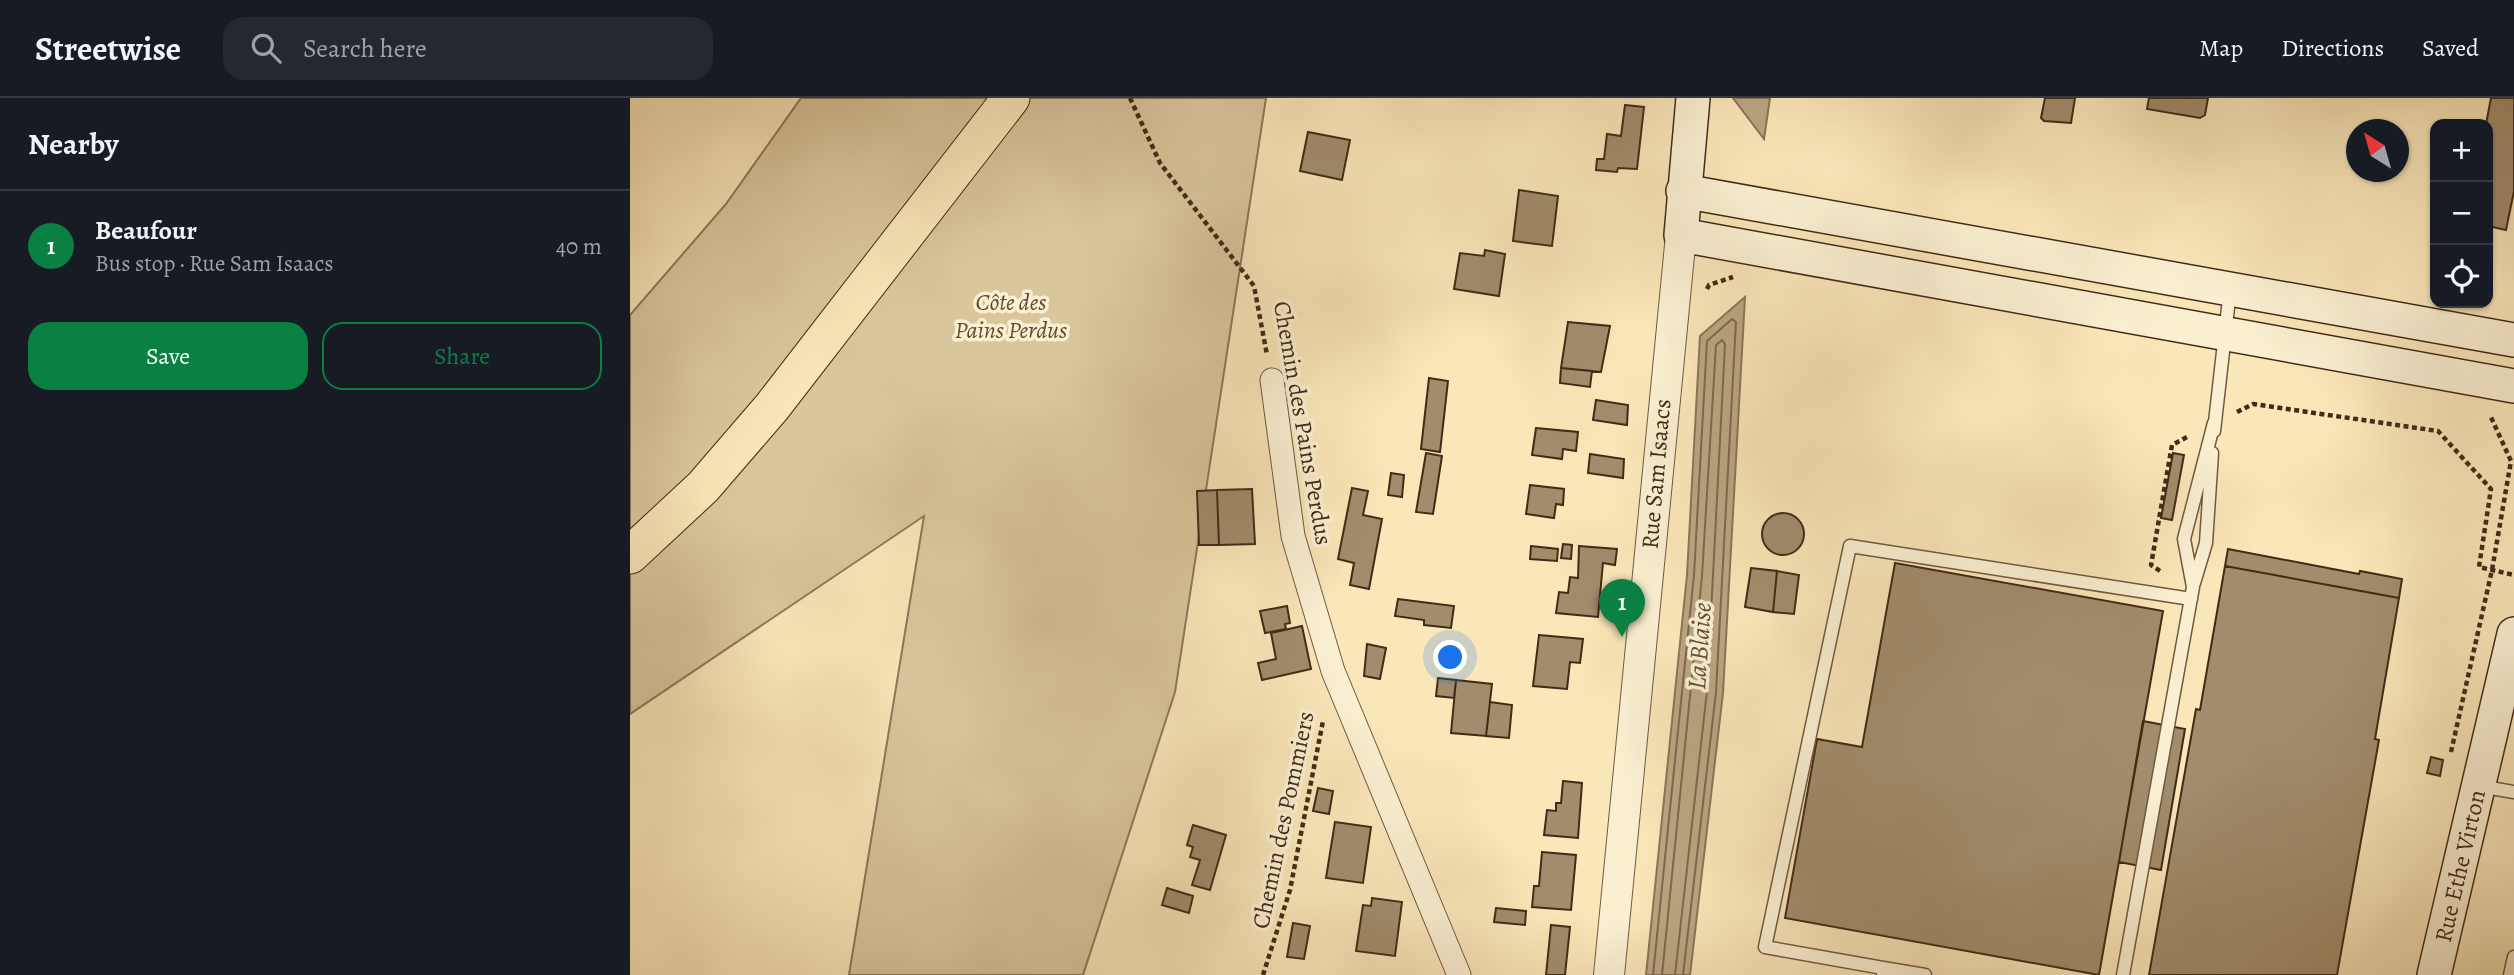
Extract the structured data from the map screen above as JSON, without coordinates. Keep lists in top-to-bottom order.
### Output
{
  "streets": {
    "main road": ["Rue Sam Isaacs", "Rue Ethe Virton"],
    "street": ["Chemin des Pains Perdus"],
    "path": ["Chemin des Pommiers"]
  },
  "crossings": [
    ["Chemin des Pains Perdus", "Chemin des Pommiers"]
  ],
  "water": ["La Blaise"],
  "parks": ["Côte des Pains Perdus"],
  "north": "top left",
  "page": {
    "header": "Streetwise",
    "search": "Search here",
    "nav": ["Map", "Directions", "Saved"],
    "heading": "Nearby",
    "map_buttons": ["+", "−"],
    "list": [
      {
        "mark": "1",
        "name": "Beaufour",
        "note": "Bus stop · Rue Sam Isaacs",
        "value": "40 m"
      }
    ],
    "buttons": ["Save", "Share"],
    "pins": "1"
  }
}
